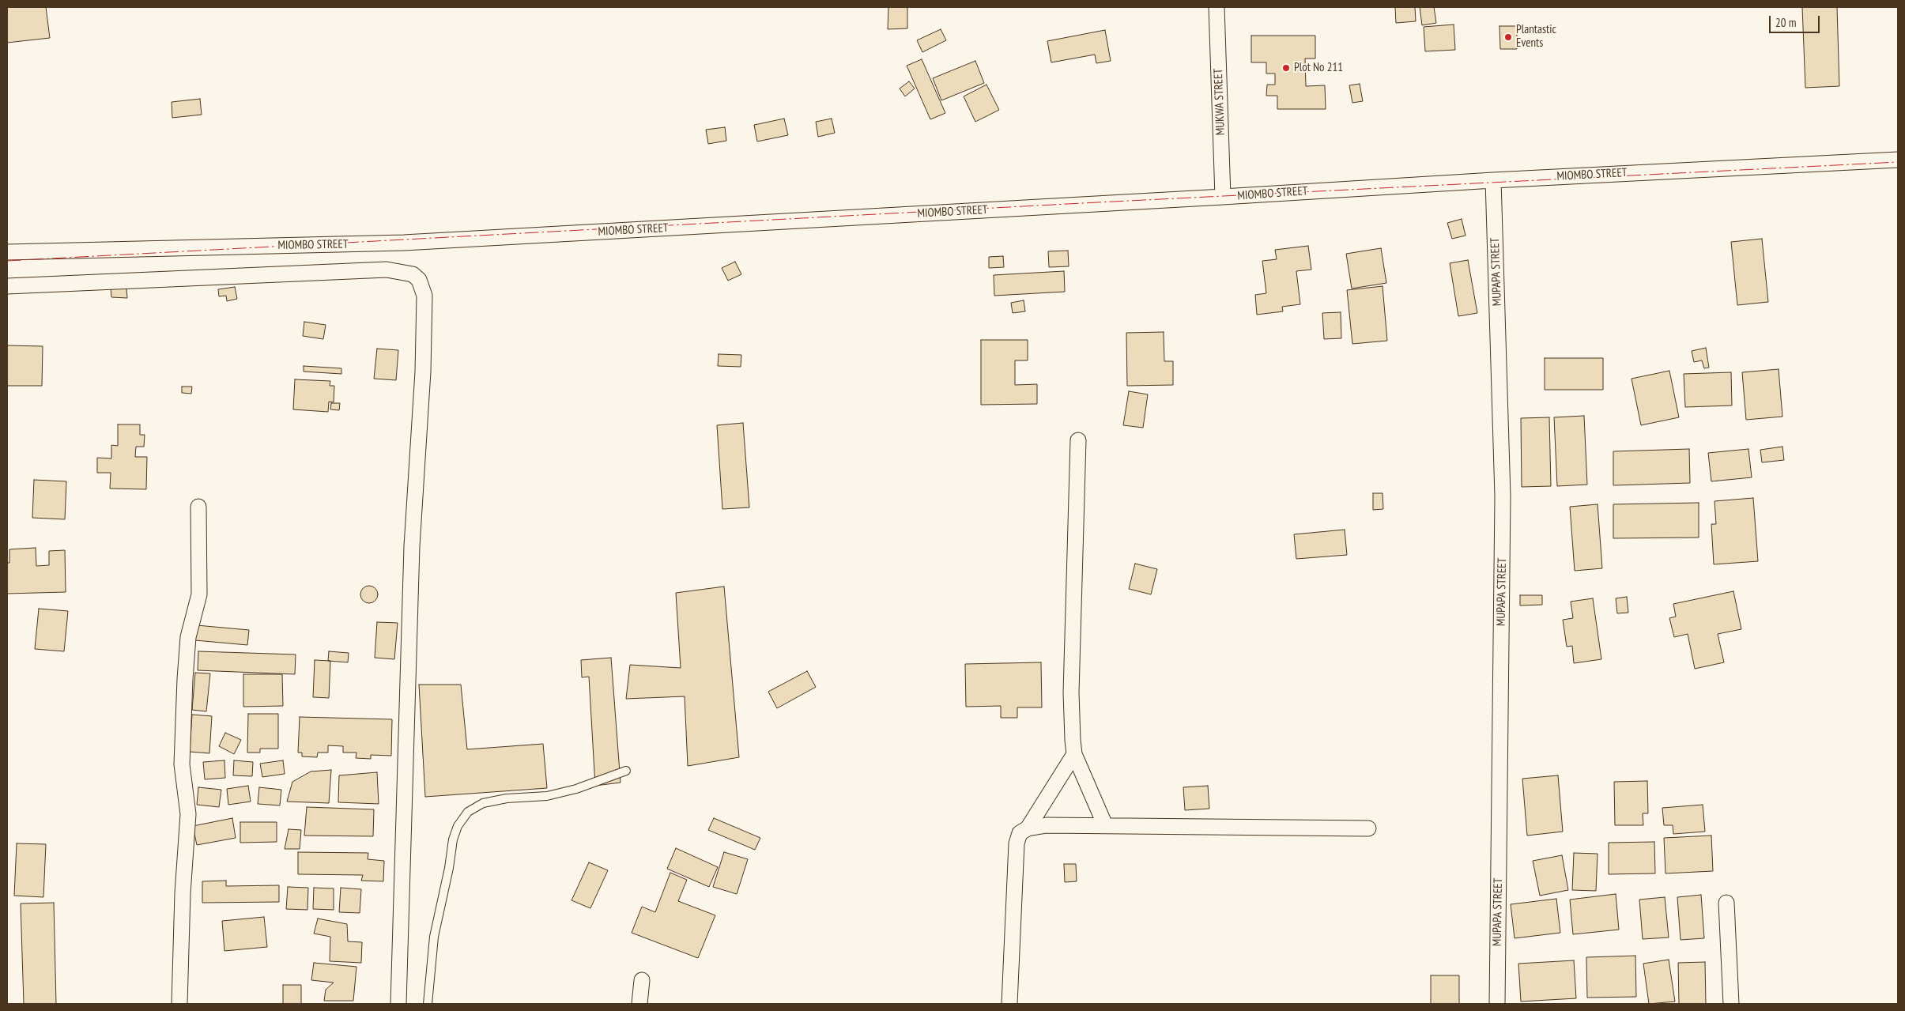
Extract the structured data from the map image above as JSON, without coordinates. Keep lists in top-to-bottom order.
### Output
{
  "streets": {
    "street": ["MUKWA STREET", "MIOMBO STREET", "MUPAPA STREET"]
  },
  "crossings": [
    ["MUKWA STREET", "MIOMBO STREET"],
    ["MIOMBO STREET", "MUPAPA STREET"]
  ],
  "places": ["Plantastic Events", "Plot No 211"],
  "scale_bar": "20 m"
}
